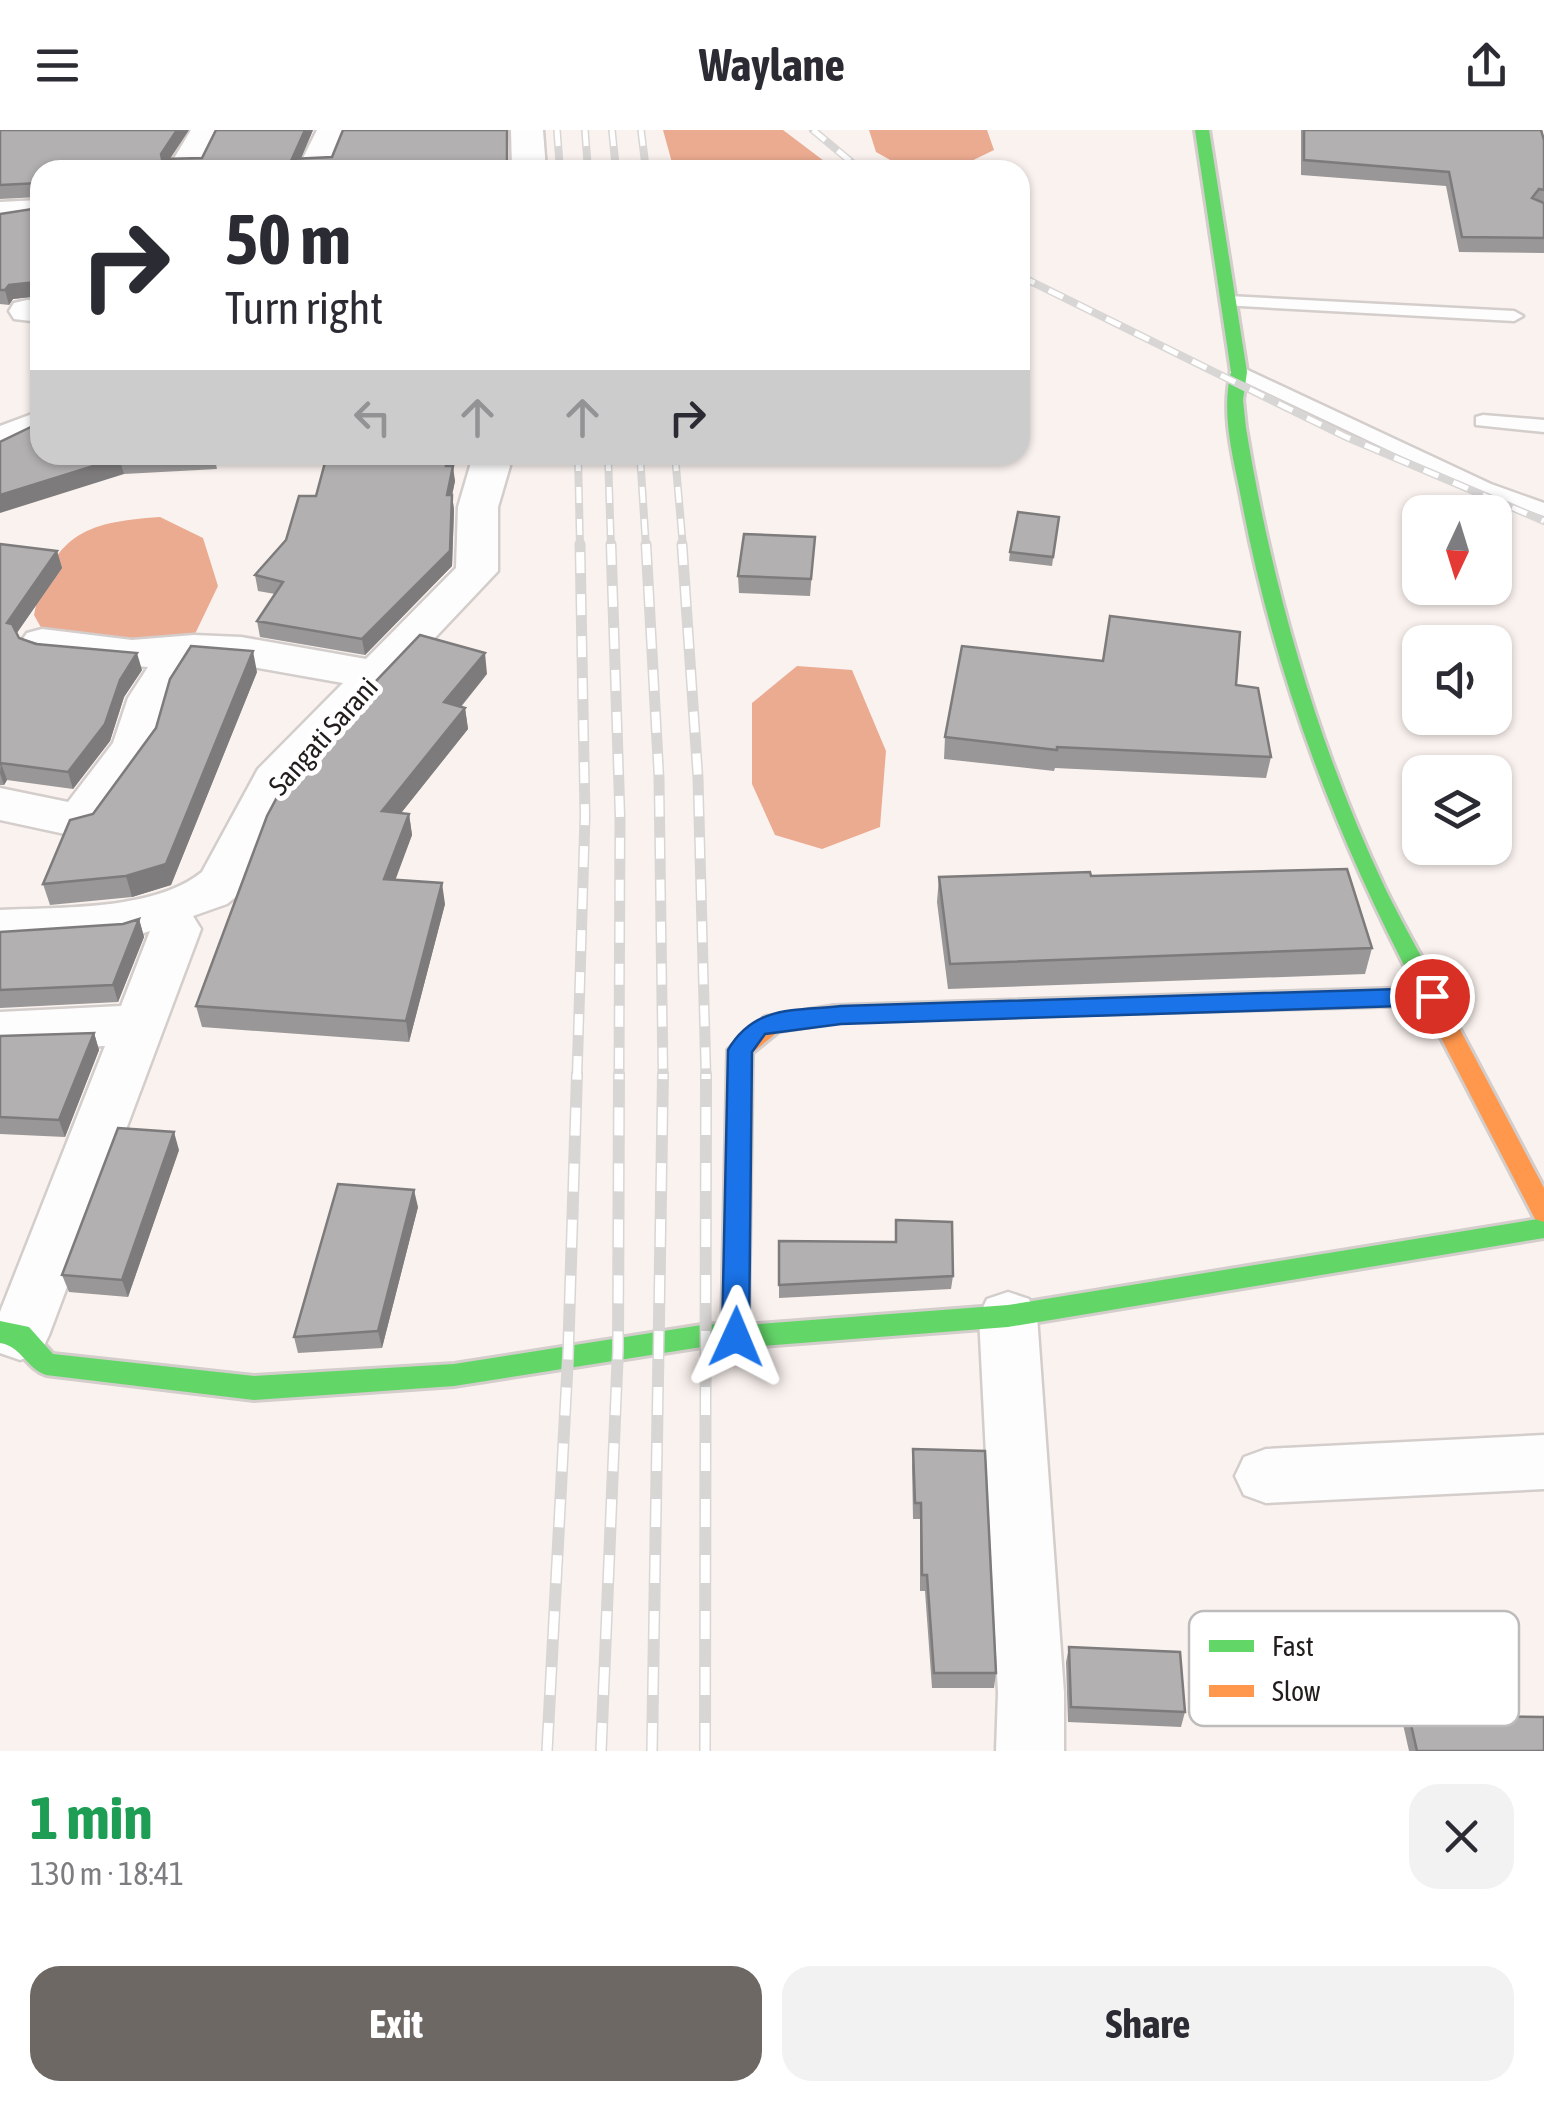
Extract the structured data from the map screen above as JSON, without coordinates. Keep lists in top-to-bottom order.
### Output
{
  "streets": {
    "street": ["Sangati Sarani"]
  },
  "legend": ["Fast", "Slow"],
  "north": "bottom",
  "page": {
    "header": "Waylane",
    "turn": ["50 m", "Turn right"],
    "heading": ["1 min", "130 m · 18:41"],
    "buttons": ["Exit", "Share"]
  }
}
